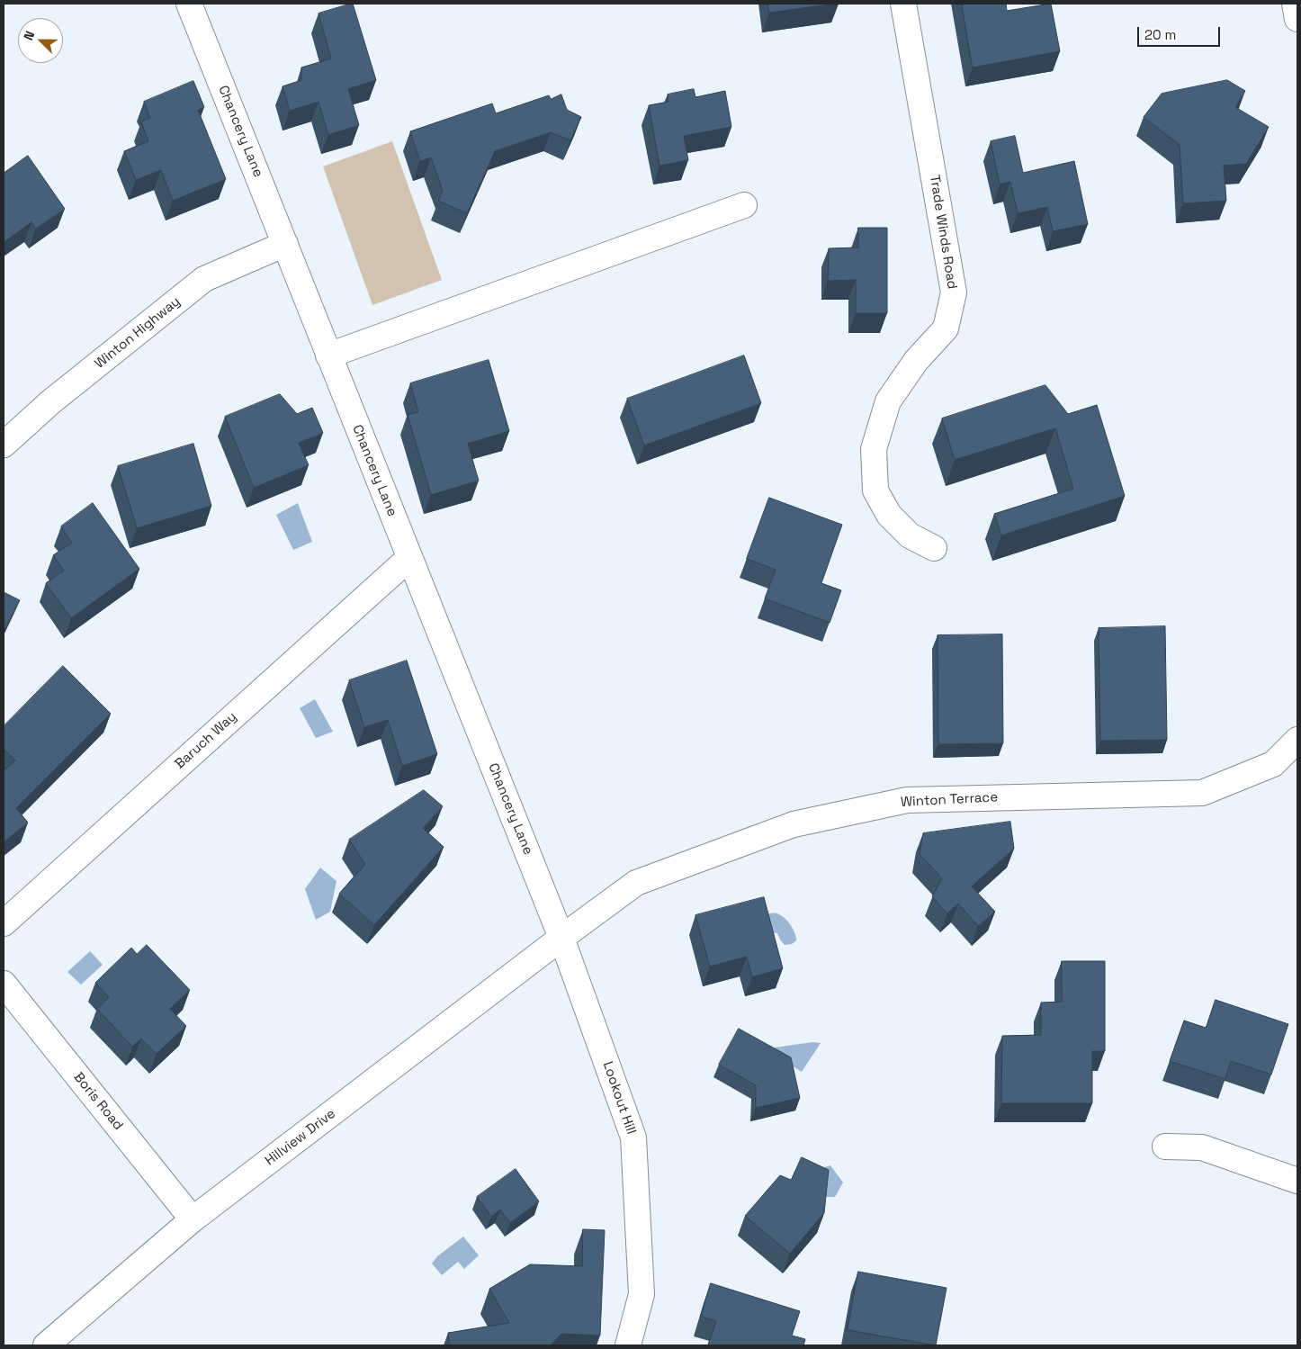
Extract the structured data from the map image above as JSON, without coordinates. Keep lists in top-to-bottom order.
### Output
{
  "streets": {
    "street": [
      "Chancery Lane",
      "Trade Winds Road",
      "Winton Highway",
      "Baruch Way",
      "Winton Terrace",
      "Lookout Hill",
      "Boris Road",
      "Hillview Drive"
    ]
  },
  "crossings": [
    ["Chancery Lane", "Winton Highway"],
    ["Chancery Lane", "Baruch Way"],
    ["Chancery Lane", "Winton Terrace"],
    ["Chancery Lane", "Lookout Hill"],
    ["Chancery Lane", "Hillview Drive"],
    ["Winton Terrace", "Lookout Hill"],
    ["Winton Terrace", "Hillview Drive"],
    ["Lookout Hill", "Hillview Drive"],
    ["Boris Road", "Hillview Drive"]
  ],
  "scale_bar": "20 m",
  "north": "top left"
}
